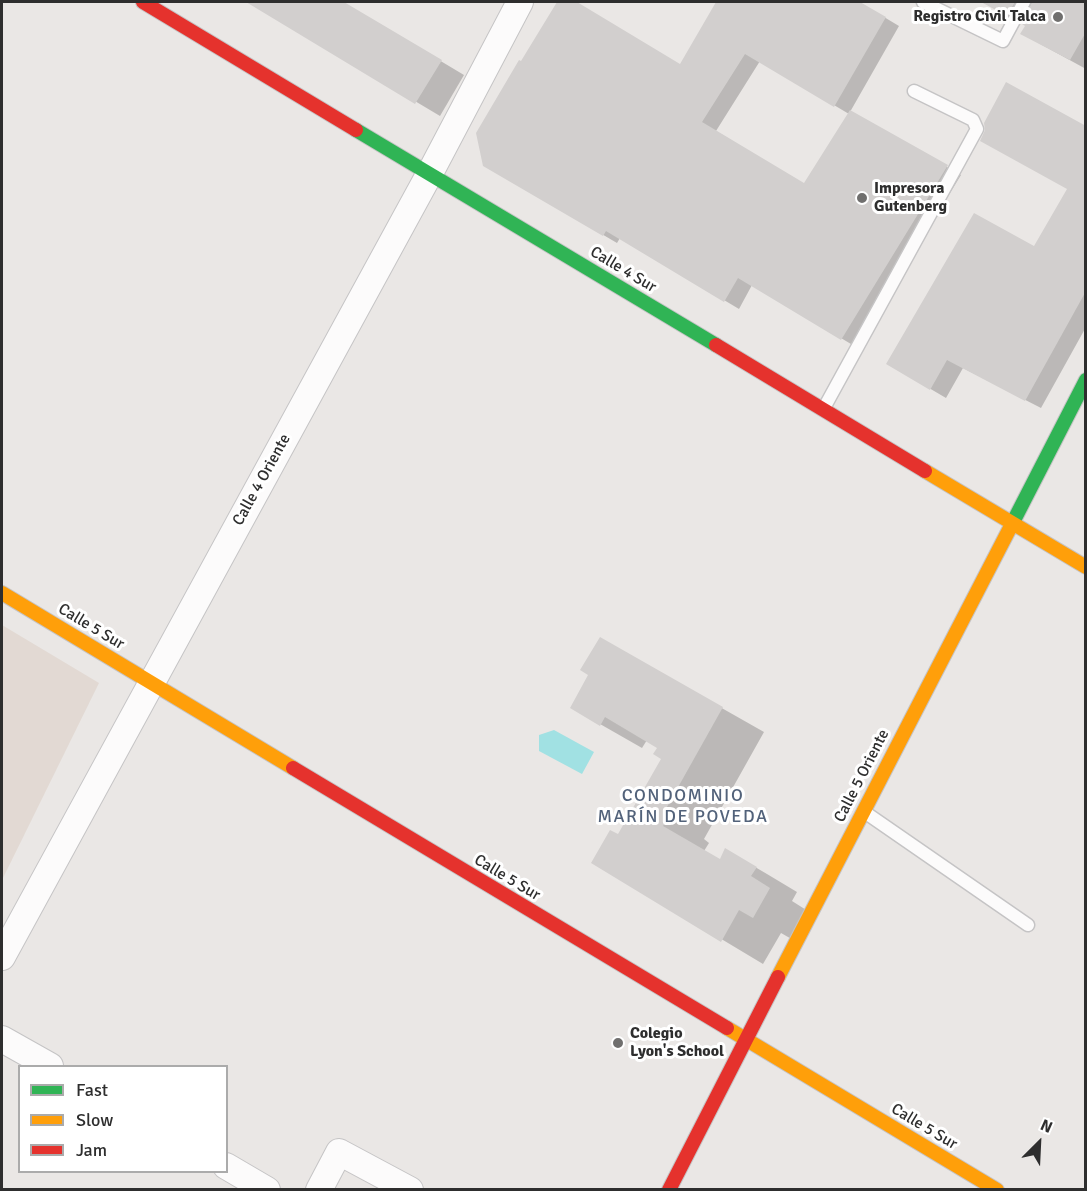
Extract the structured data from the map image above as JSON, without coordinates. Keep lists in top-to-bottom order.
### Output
{
  "streets": {
    "street": [
      "Calle 4 Sur",
      "Calle 4 Oriente",
      "Calle 5 Sur",
      "Calle 5 Oriente"
    ]
  },
  "crossings": [
    ["Calle 4 Sur", "Calle 4 Oriente"],
    ["Calle 4 Sur", "Calle 5 Oriente"],
    ["Calle 4 Oriente", "Calle 5 Sur"],
    ["Calle 5 Sur", "Calle 5 Oriente"]
  ],
  "districts": ["CONDOMINIO MARÍN DE POVEDA"],
  "places": ["Registro Civil Talca", "Impresora Gutenberg", "Colegio Lyon's School"],
  "legend": ["Fast", "Slow", "Jam"],
  "north": "top right"
}
